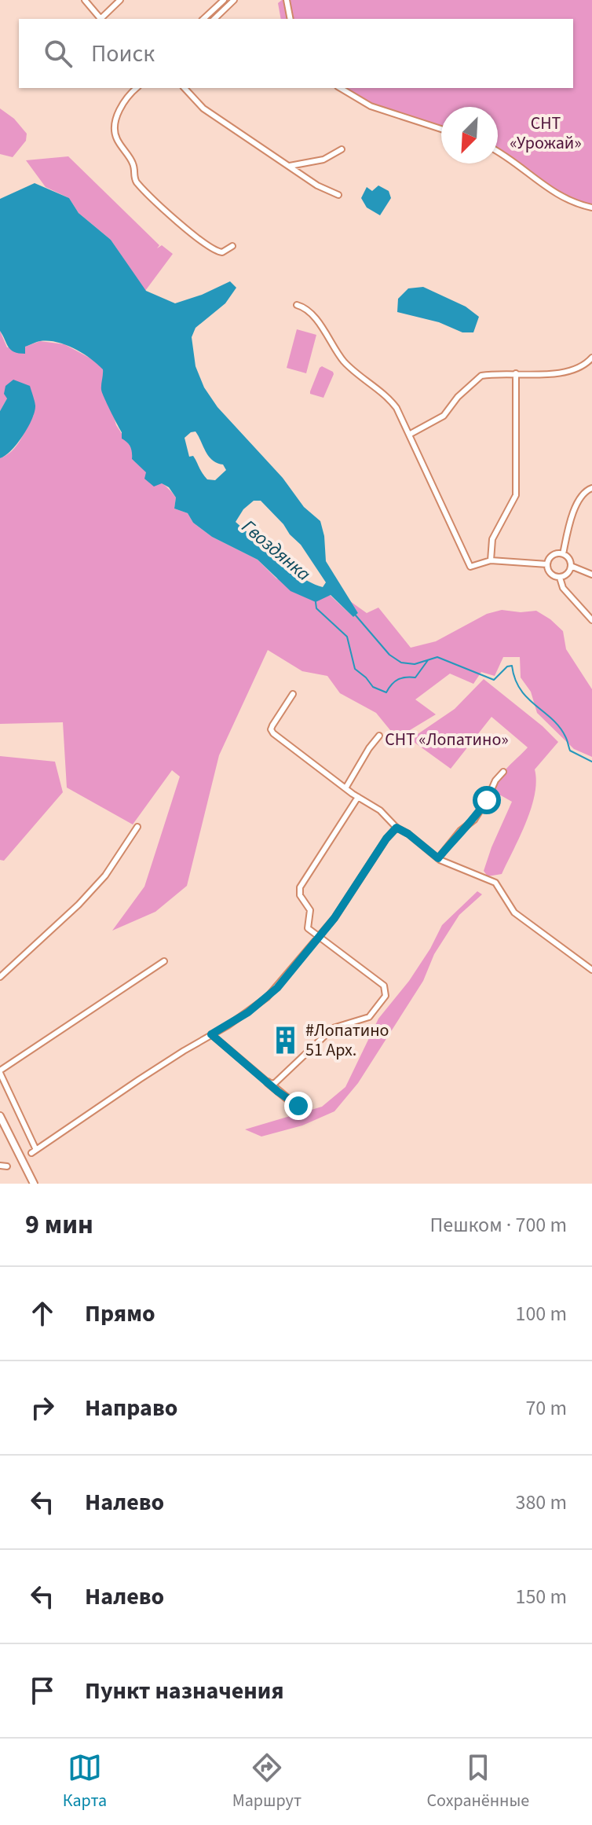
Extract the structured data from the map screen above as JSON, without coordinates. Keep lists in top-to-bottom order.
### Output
{
  "water": ["Гвоздянка"],
  "parks": ["СНТ «Урожай»", "СНТ «Лопатино»"],
  "places": {
    "building": ["#Лопатино 51 Арх."]
  },
  "north": "bottom left",
  "page": {
    "search": "Поиск",
    "heading": ["9 мин", "Пешком · 700 m"],
    "list": [
      ["Прямо", "100 m"],
      ["Направо", "70 m"],
      ["Налево", "380 m"],
      ["Налево", "150 m"],
      "Пункт назначения"
    ],
    "nav": ["Карта", "Маршрут", "Сохранённые"]
  }
}
